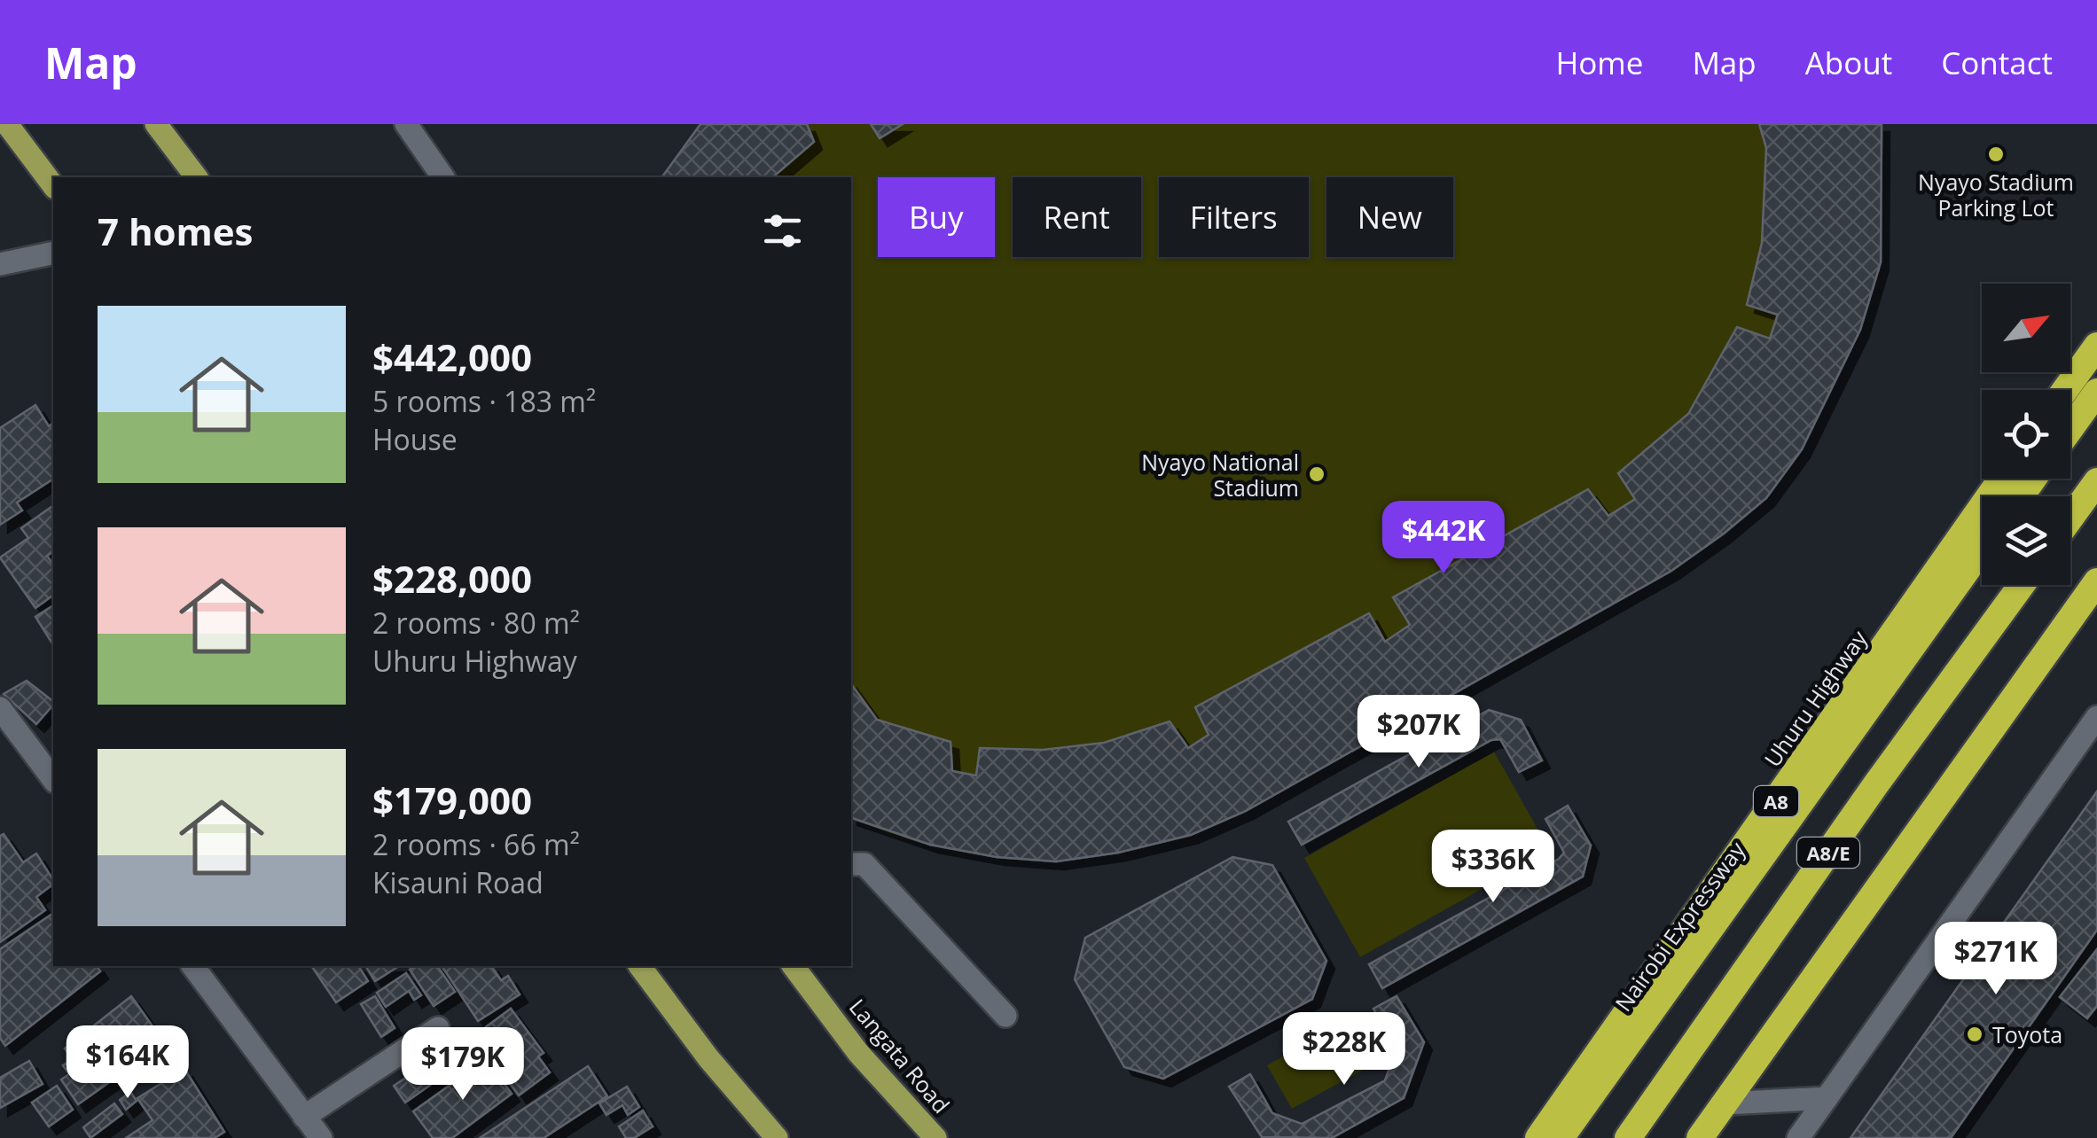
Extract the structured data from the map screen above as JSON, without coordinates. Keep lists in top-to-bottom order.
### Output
{
  "streets": {
    "highway": [
      "Uhuru Highway",
      "A8",
      "A8/E",
      "Nairobi Expressway"
    ],
    "main road": ["Langata Road"]
  },
  "places": ["Nyayo Stadium Parking Lot", "Nyayo National Stadium", "Toyota"],
  "north": "top right",
  "page": {
    "header": "Map",
    "nav": [
      "Home",
      "Map",
      "About",
      "Contact"
    ],
    "chip": [
      "Buy",
      "Rent",
      "Filters",
      "New"
    ],
    "heading": "7 homes",
    "list": [
      {
        "name": "$442,000",
        "note": "5 rooms · 183 m² · House"
      },
      {
        "name": "$228,000",
        "note": "2 rooms · 80 m² · Uhuru Highway"
      },
      {
        "name": "$179,000",
        "note": "2 rooms · 66 m² · Kisauni Road"
      }
    ],
    "price": [
      "$442K",
      "$207K",
      "$336K",
      "$271K",
      "$228K",
      "$164K",
      "$179K"
    ]
  }
}
